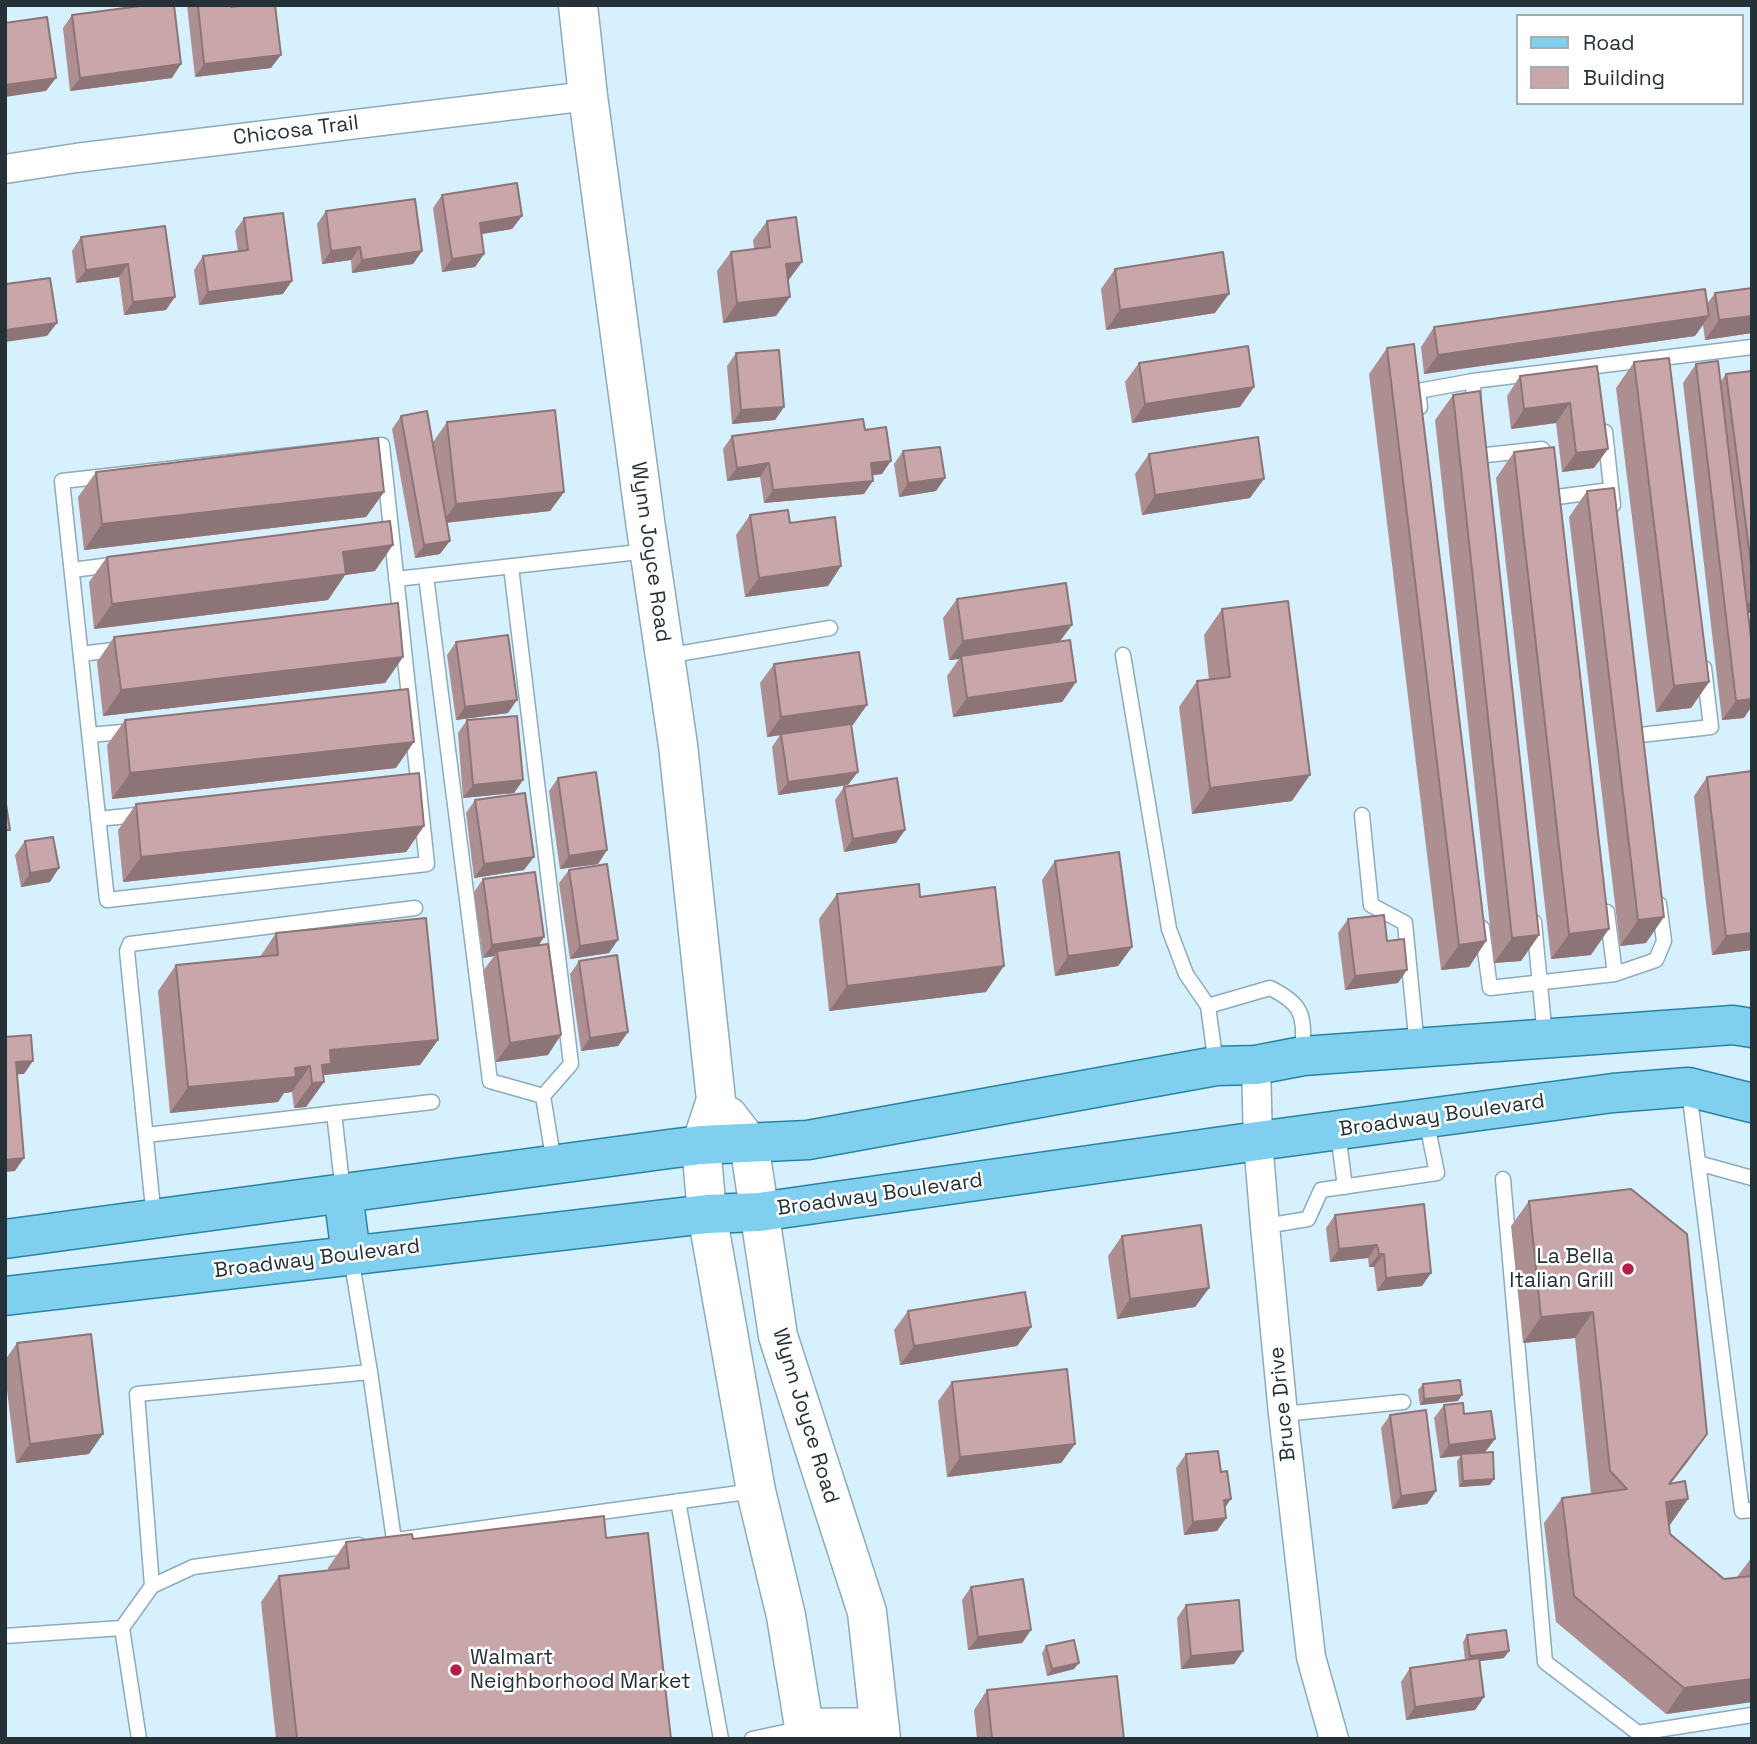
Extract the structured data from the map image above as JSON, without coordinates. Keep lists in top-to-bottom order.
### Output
{
  "streets": {
    "main road": ["Wynn Joyce Road", "Broadway Boulevard"],
    "street": ["Chicosa Trail", "Bruce Drive"]
  },
  "crossings": [
    ["Chicosa Trail", "Wynn Joyce Road"],
    ["Wynn Joyce Road", "Broadway Boulevard"],
    ["Broadway Boulevard", "Bruce Drive"]
  ],
  "places": ["La Bella Italian Grill", "Walmart Neighborhood Market"],
  "legend": ["Road", "Building"]
}
